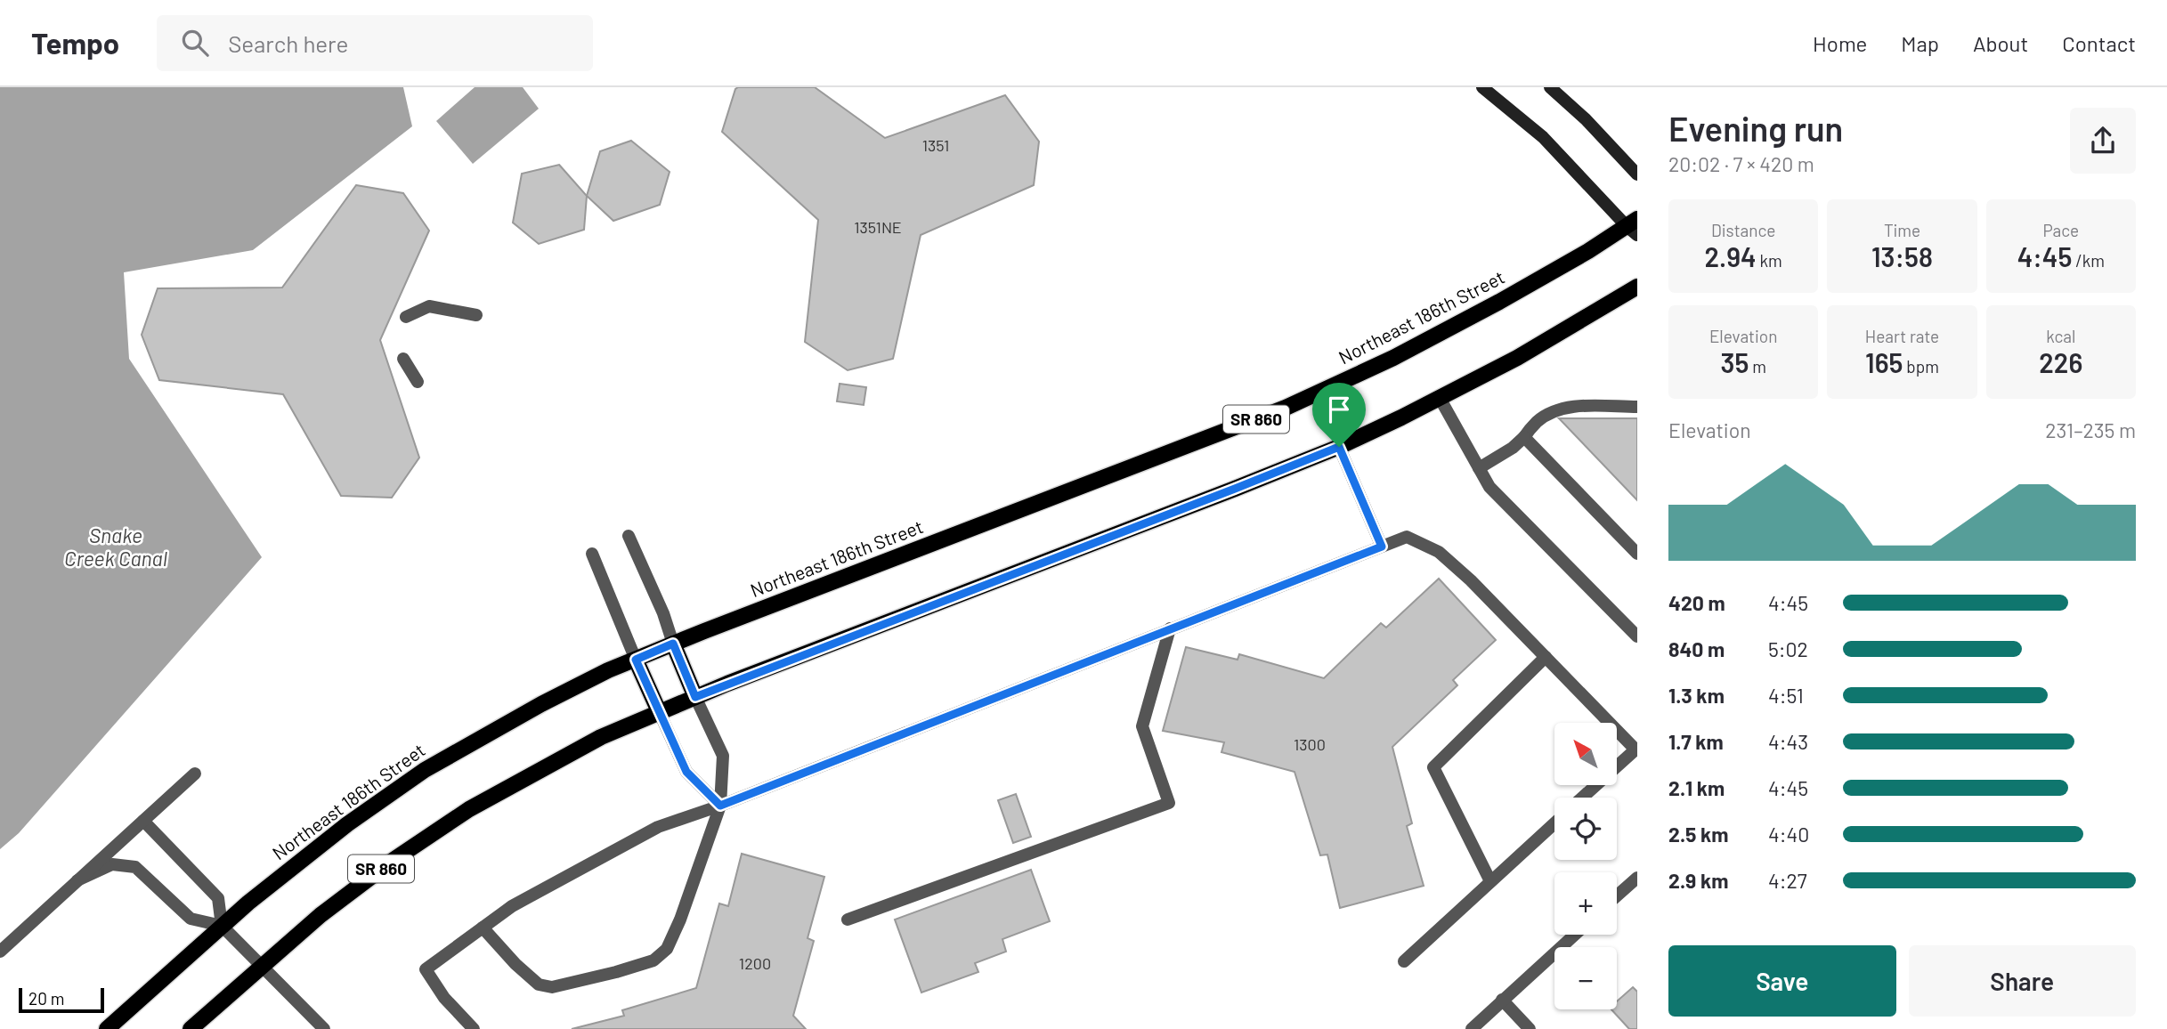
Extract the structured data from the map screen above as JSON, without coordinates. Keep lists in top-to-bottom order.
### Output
{
  "streets": {
    "main road": ["Northeast 186th Street", "SR 860"]
  },
  "water": ["Snake Creek Canal"],
  "house_numbers": [
    "1351",
    "1351NE",
    "1300",
    "1200"
  ],
  "scale_bar": "20 m",
  "north": "top left",
  "page": {
    "header": "Tempo",
    "search": "Search here",
    "nav": [
      "Home",
      "Map",
      "About",
      "Contact"
    ],
    "heading": ["Evening run", "20:02 · 7 × 420 m"],
    "stats": [
      ["Distance", "2.94 km"],
      ["Time", "13:58"],
      ["Pace", "4:45 /km"],
      ["Elevation", "35 m"],
      ["Heart rate", "165 bpm"],
      ["kcal", "226"]
    ],
    "chart": ["Elevation", "231–235 m"],
    "list": [
      {
        "name": "420 m",
        "note": "4:45"
      },
      {
        "name": "840 m",
        "note": "5:02"
      },
      {
        "name": "1.3 km",
        "note": "4:51"
      },
      {
        "name": "1.7 km",
        "note": "4:43"
      },
      {
        "name": "2.1 km",
        "note": "4:45"
      },
      {
        "name": "2.5 km",
        "note": "4:40"
      },
      {
        "name": "2.9 km",
        "note": "4:27"
      }
    ],
    "map_buttons": ["+", "−"],
    "buttons": ["Save", "Share"],
    "scale": "20 m"
  }
}
